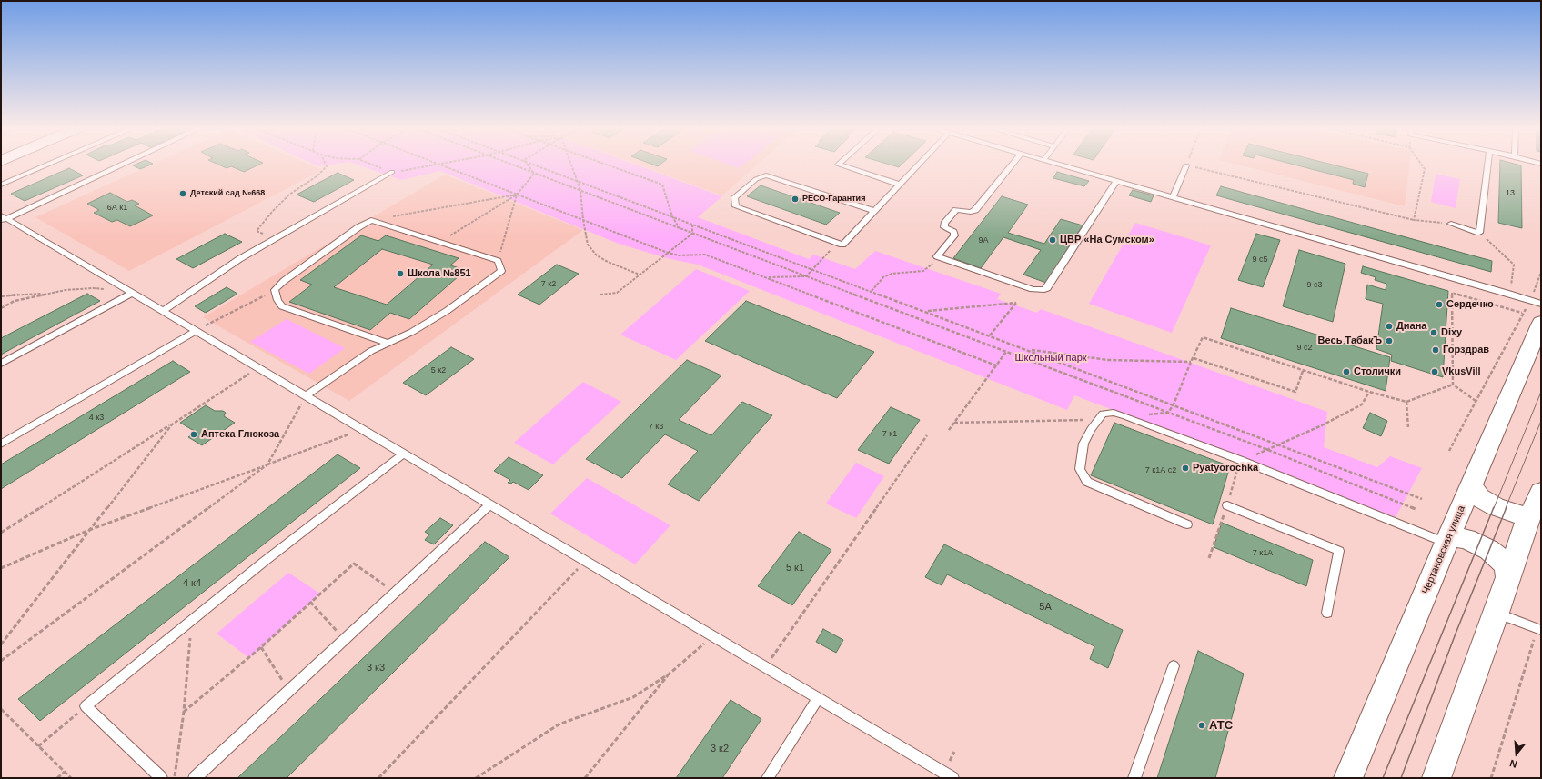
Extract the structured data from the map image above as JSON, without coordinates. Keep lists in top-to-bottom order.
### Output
{
  "streets": {
    "main road": ["Чертановская улица"]
  },
  "parks": ["Школьный парк"],
  "places": [
    "Детский сад №668",
    "РЕСО-Гарантия",
    "ЦВР «На Сумском»",
    "Школа №851",
    "Сердечко",
    "Диана",
    "Dixy",
    "Весь ТабакЪ",
    "Горздрав",
    "Столички",
    "VkusVill",
    "Аптека Глюкоза",
    "Pyatyorochka",
    "АТС"
  ],
  "house_numbers": [
    "13",
    "6А к1",
    "9А",
    "9 с5",
    "7 к2",
    "9 с3",
    "9 с2",
    "5 к2",
    "4 к3",
    "7 к3",
    "7 к1",
    "7 к1А с2",
    "7 к1А",
    "5 к1",
    "4 к4",
    "5А",
    "3 к3",
    "3 к2"
  ],
  "north": "bottom"
}
